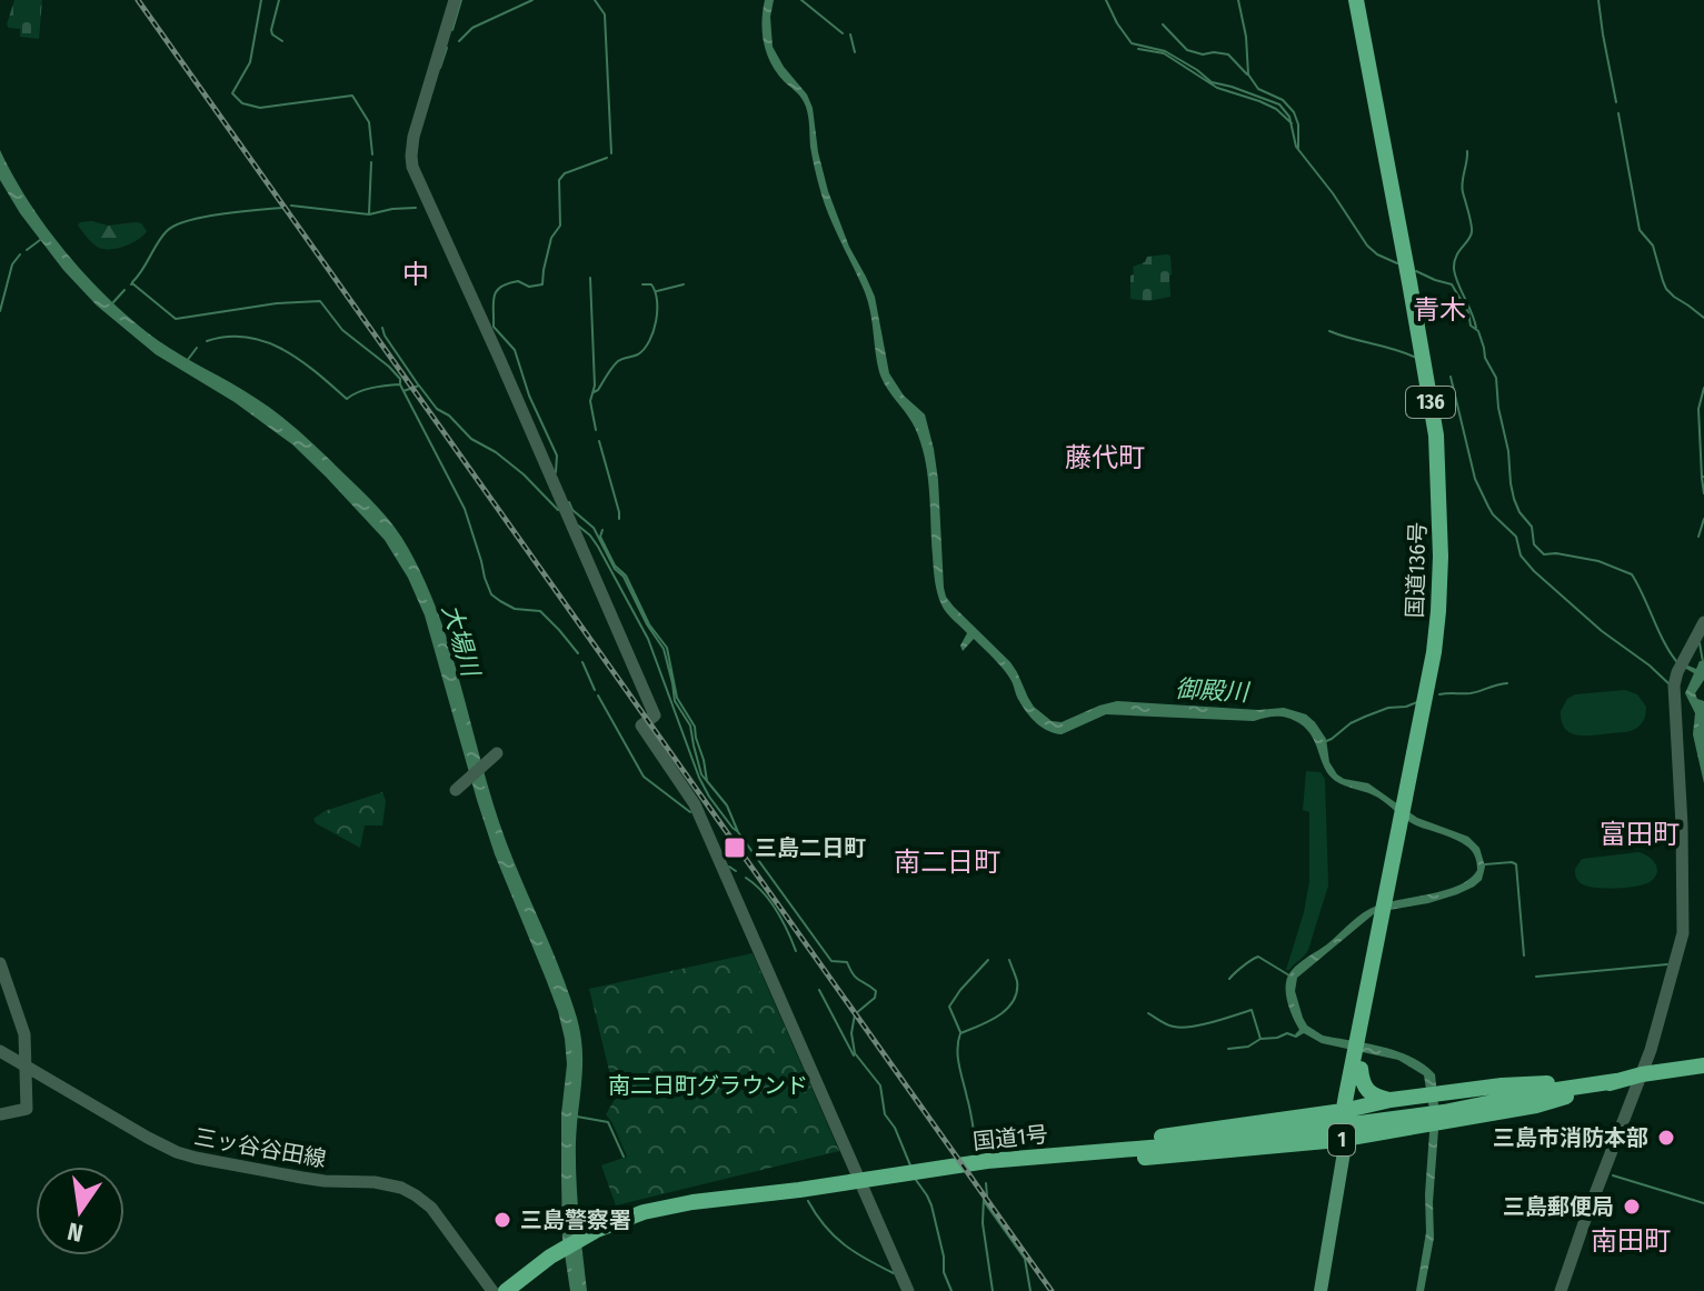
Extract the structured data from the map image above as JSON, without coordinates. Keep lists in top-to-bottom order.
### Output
{
  "streets": {
    "highway": [
      "136",
      "国道136号",
      "国道1号",
      "1"
    ],
    "street": ["三ッ谷谷田線"]
  },
  "crossings": [
    ["国道136号", "1"],
    ["国道1号", "1"]
  ],
  "districts": [
    "中",
    "青木",
    "藤代町",
    "富田町",
    "南二日町",
    "南田町"
  ],
  "water": ["大場川", "御殿川"],
  "parks": ["南二日町グラウンド"],
  "places": {
    "transit": ["三島二日町"],
    "other": ["三島市消防本部", "三島郵便局", "三島警察署"]
  },
  "north": "bottom"
}
